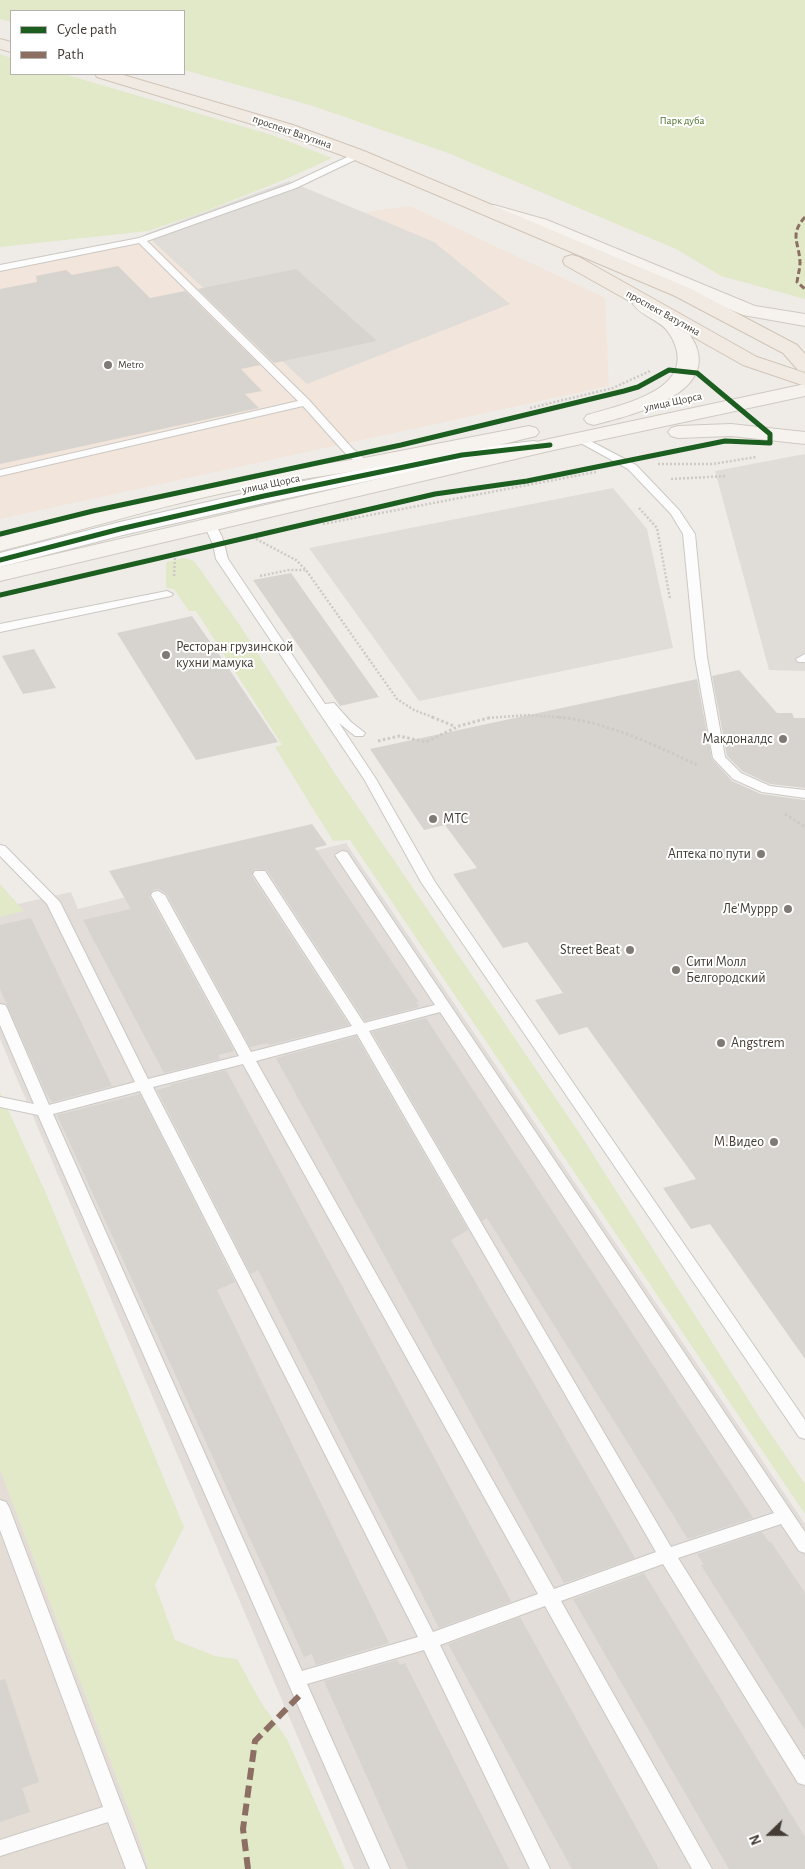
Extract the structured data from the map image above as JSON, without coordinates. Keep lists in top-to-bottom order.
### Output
{
  "streets": {
    "main road": ["проспект Ватутина", "улица Щорса"]
  },
  "parks": ["Парк дуба"],
  "places": [
    "Metro",
    "Ресторан грузинской кухни мамука",
    "Макдоналдс",
    "МТС",
    "Аптека по пути",
    "Ле'Муррр",
    "Street Beat",
    "Сити Молл Белгородский",
    "Angstrem",
    "М.Видео"
  ],
  "legend": ["Cycle path", "Path"],
  "north": "left"
}
